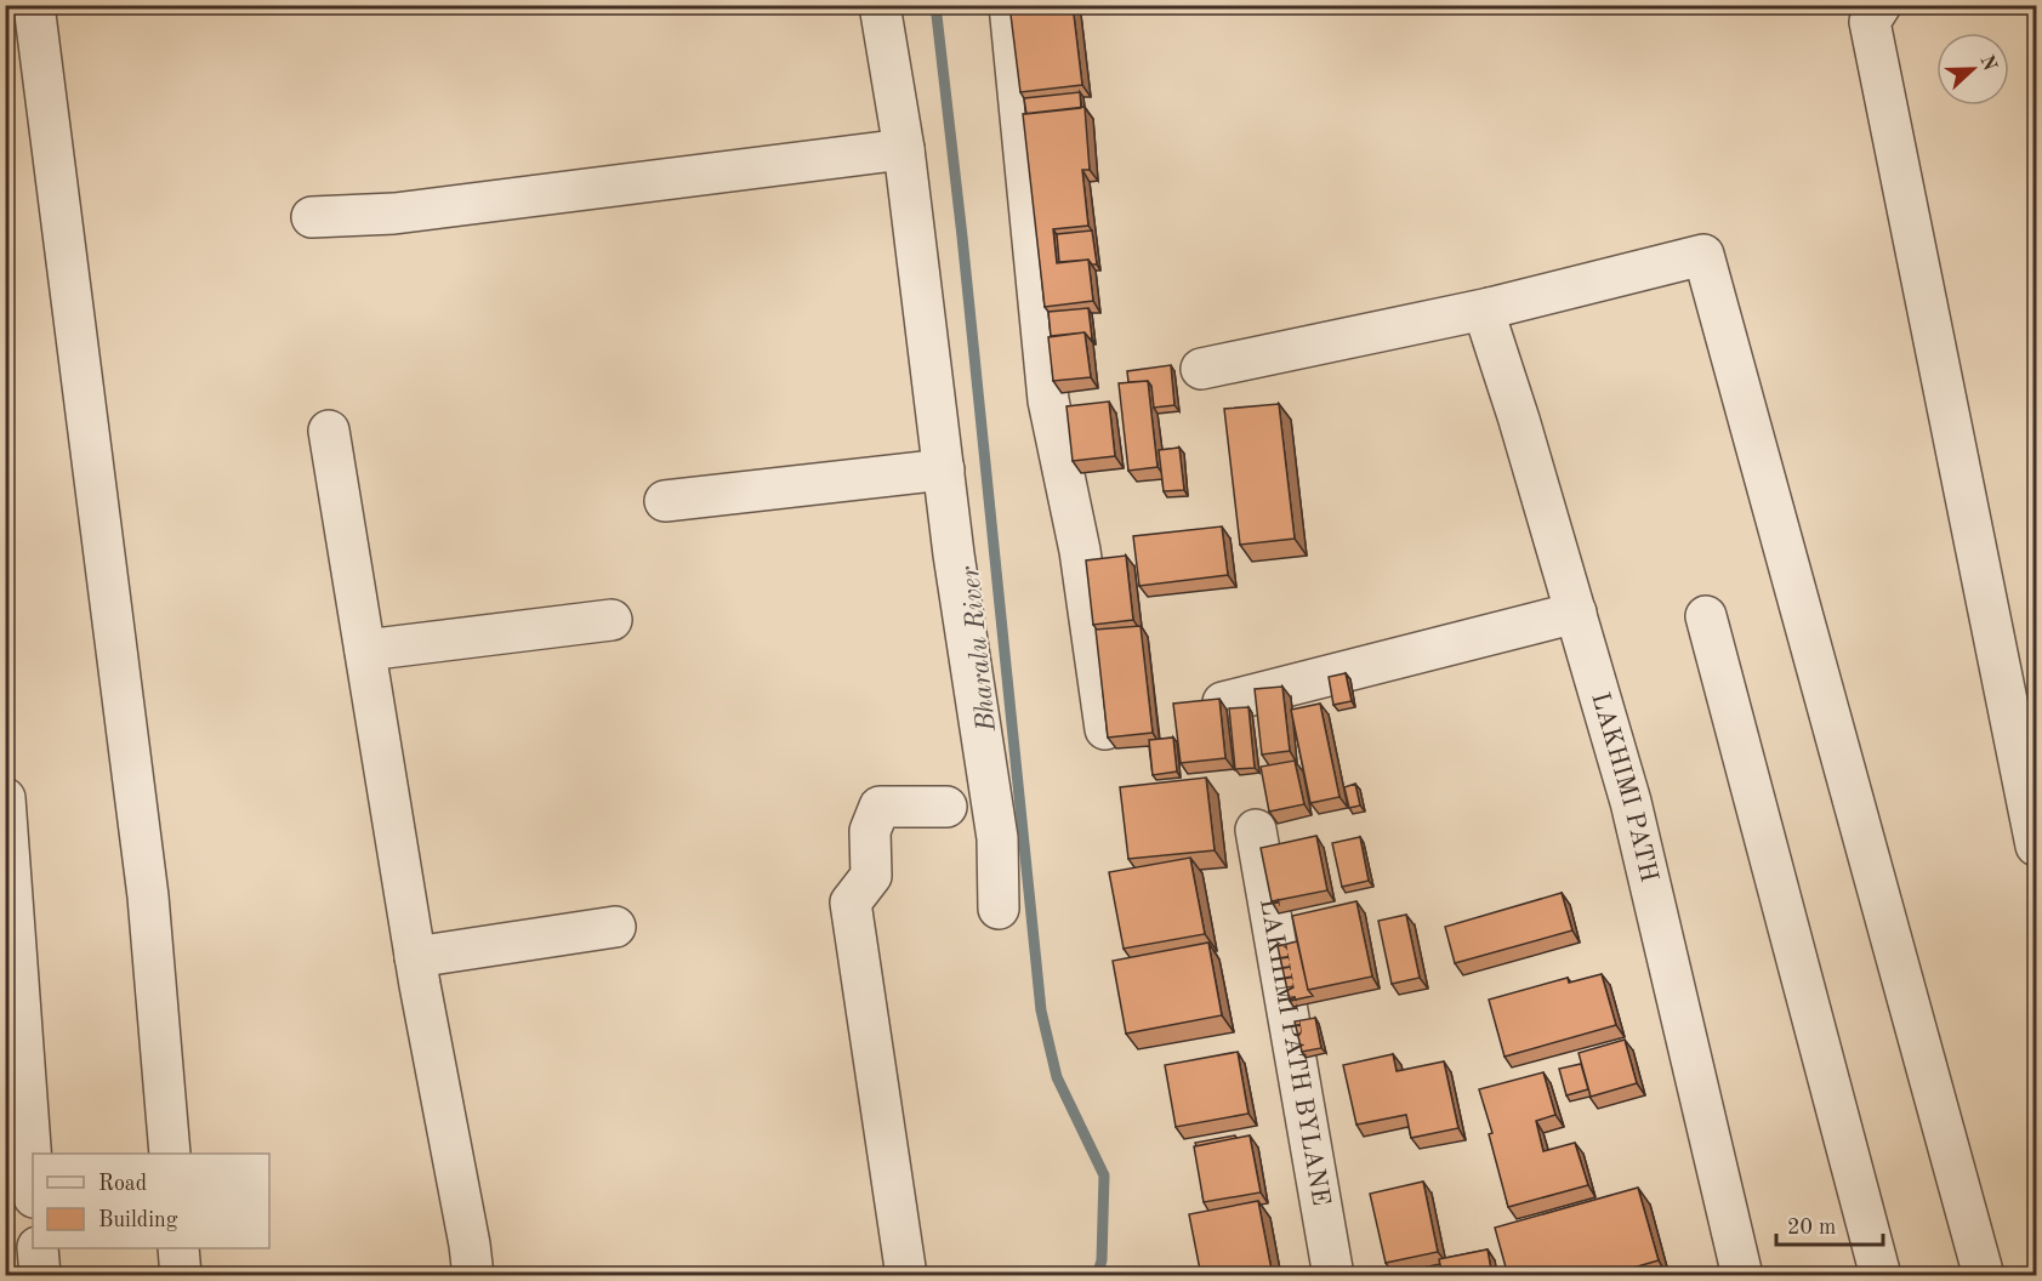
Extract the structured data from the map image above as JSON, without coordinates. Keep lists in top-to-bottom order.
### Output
{
  "streets": {
    "street": ["LAKHIMI PATH", "LAKHIMI PATH BYLANE"]
  },
  "water": ["Bharalu River"],
  "legend": ["Road", "Building"],
  "scale_bar": "20 m",
  "north": "right"
}
